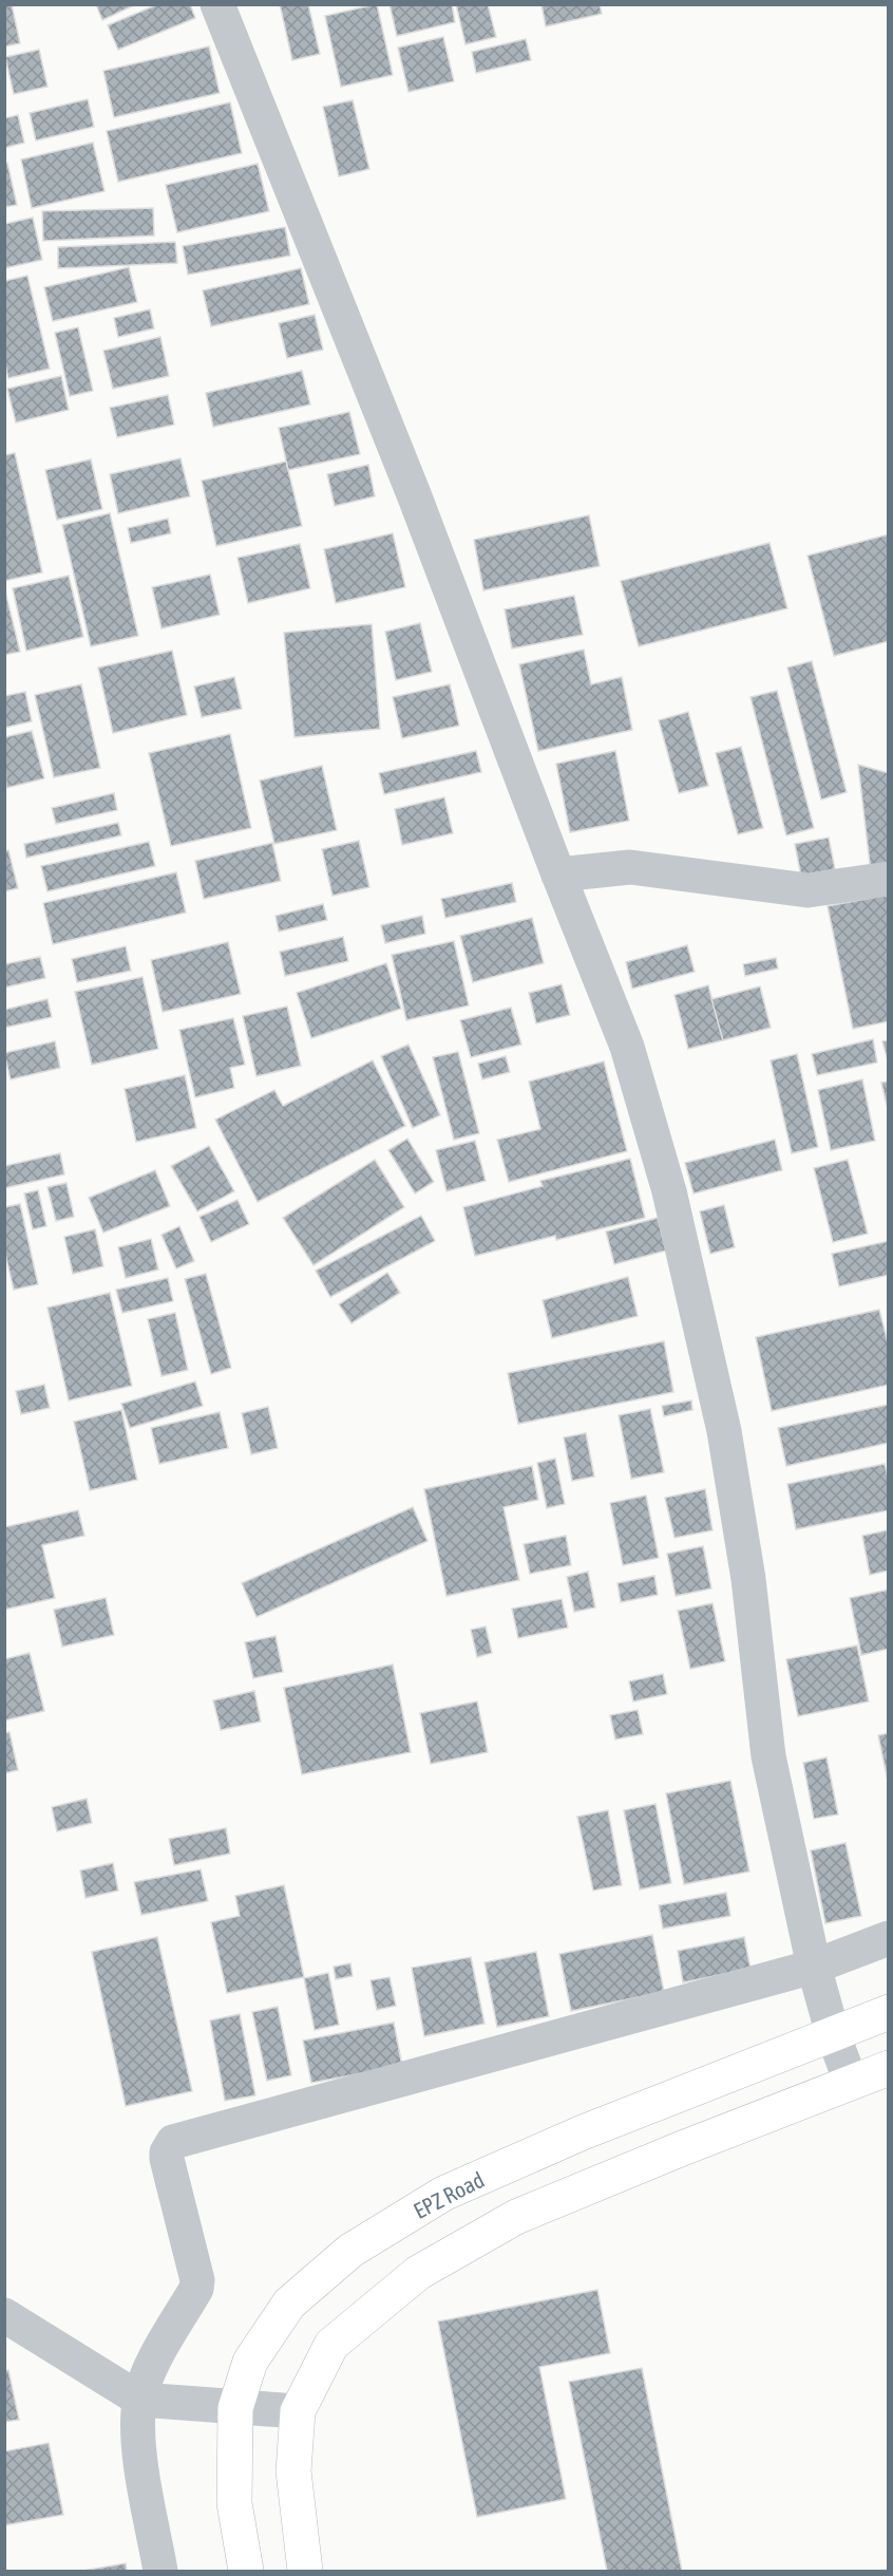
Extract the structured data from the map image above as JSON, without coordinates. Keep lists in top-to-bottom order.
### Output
{
  "streets": {
    "main road": ["EPZ Road"]
  }
}
